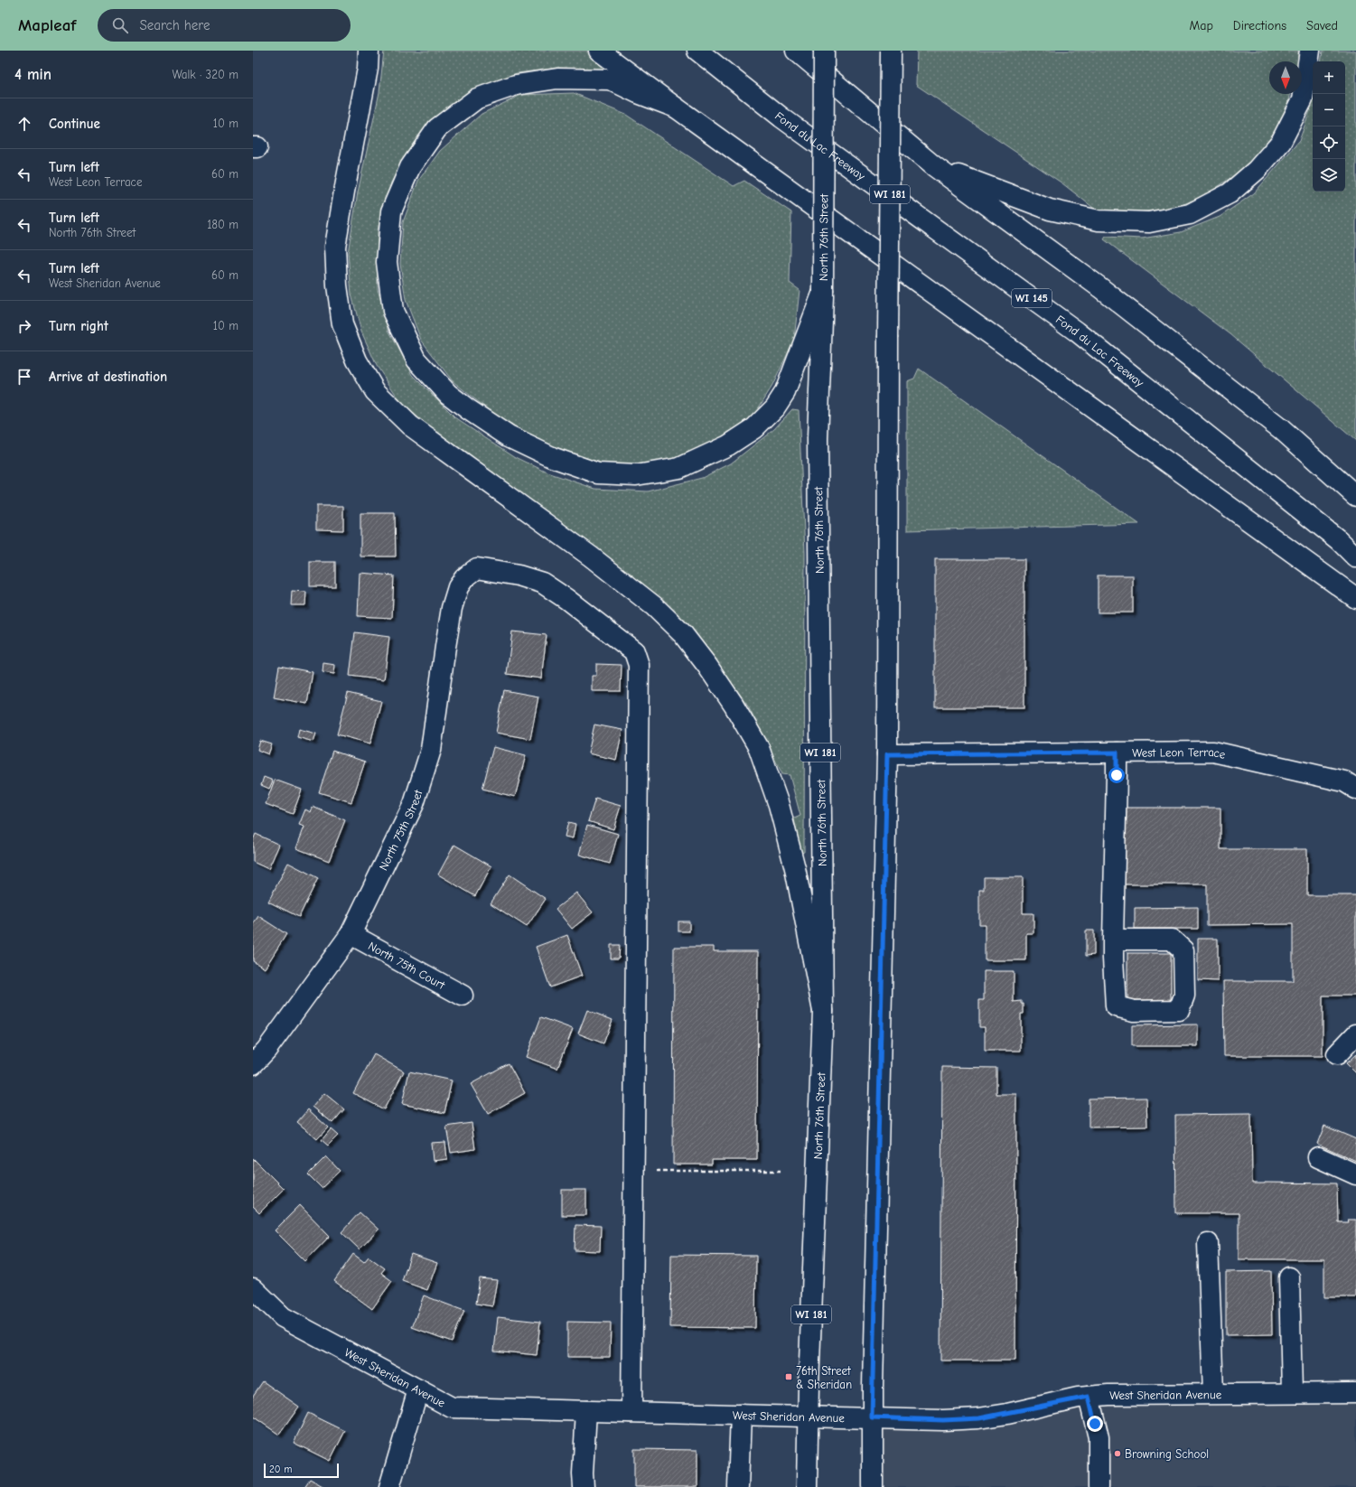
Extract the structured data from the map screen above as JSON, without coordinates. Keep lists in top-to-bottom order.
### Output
{
  "streets": {
    "main road": [
      "Fond du Lac Freeway",
      "WI 181",
      "North 76th Street",
      "WI 145",
      "West Leon Terrace",
      "North 75th Street",
      "North 75th Court",
      "West Sheridan Avenue"
    ]
  },
  "crossings": [
    ["WI 181", "West Leon Terrace"],
    ["WI 181", "West Sheridan Avenue"],
    ["North 76th Street", "West Sheridan Avenue"],
    ["North 75th Street", "North 75th Court"],
    ["North 75th Street", "West Sheridan Avenue"]
  ],
  "places": {
    "transit": ["76th Street & Sheridan"],
    "other": ["Browning School"]
  },
  "scale_bar": "20 m",
  "north": "bottom",
  "page": {
    "header": "Mapleaf",
    "search": "Search here",
    "nav": ["Map", "Directions", "Saved"],
    "heading": ["4 min", "Walk · 320 m"],
    "map_buttons": ["+", "−"],
    "list": [
      ["Continue", "10 m"],
      ["Turn left", "West Leon Terrace", "60 m"],
      ["Turn left", "North 76th Street", "180 m"],
      ["Turn left", "West Sheridan Avenue", "60 m"],
      ["Turn right", "10 m"],
      "Arrive at destination"
    ],
    "scale": "20 m"
  }
}
